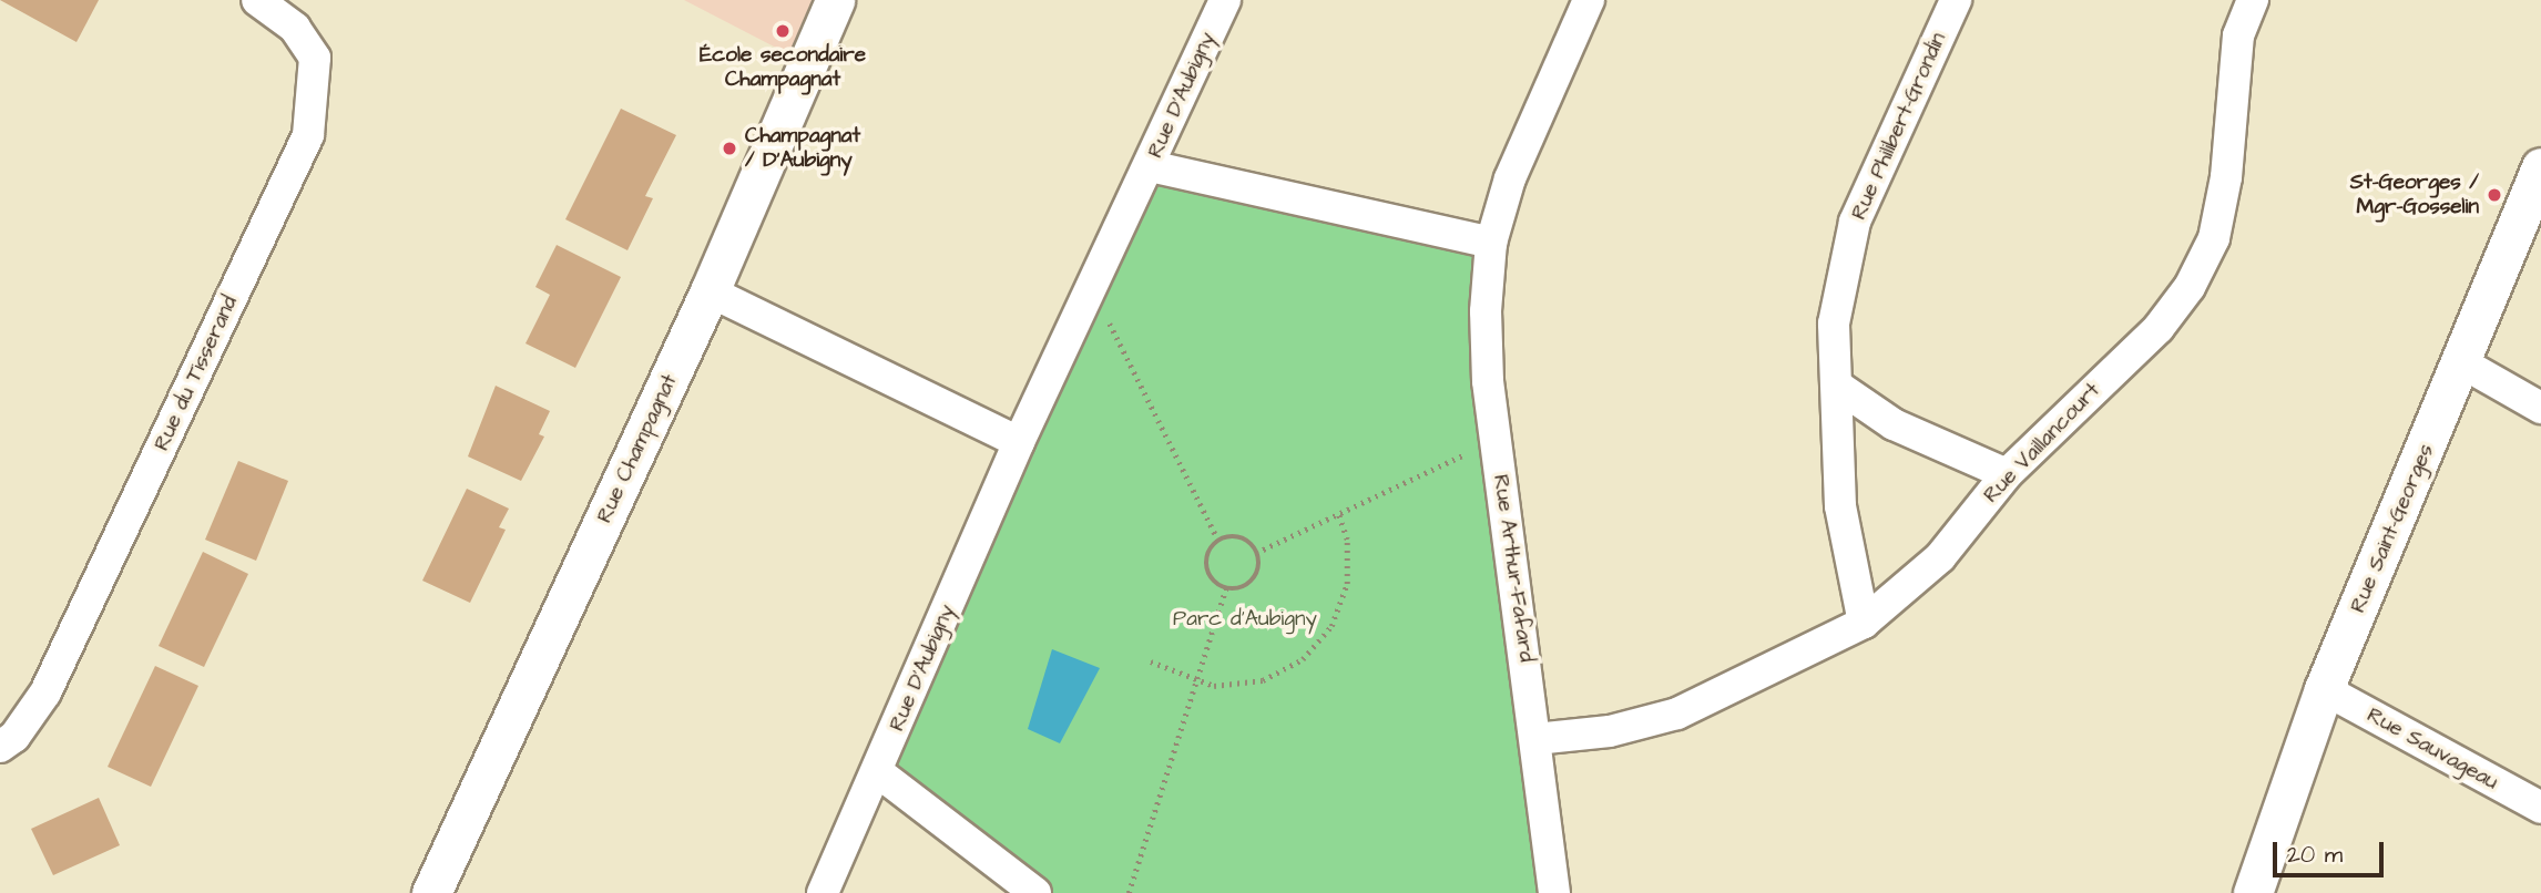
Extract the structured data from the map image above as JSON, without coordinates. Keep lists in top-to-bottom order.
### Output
{
  "streets": {
    "street": [
      "Rue D'Aubigny",
      "Rue Philibert-Grondin",
      "Rue du Tisserand",
      "Rue Vaillancourt",
      "Rue Champagnat",
      "Rue Saint-Georges",
      "Rue Arthur-Fafard",
      "Rue Sauvageau"
    ]
  },
  "crossings": [
    ["Rue Philibert-Grondin", "Rue Vaillancourt"],
    ["Rue Vaillancourt", "Rue Arthur-Fafard"],
    ["Rue Saint-Georges", "Rue Sauvageau"]
  ],
  "parks": ["Parc d'Aubigny"],
  "places": ["École secondaire Champagnat", "Champagnat / D'Aubigny", "St-Georges / Mgr-Gosselin"],
  "scale_bar": "20 m"
}
